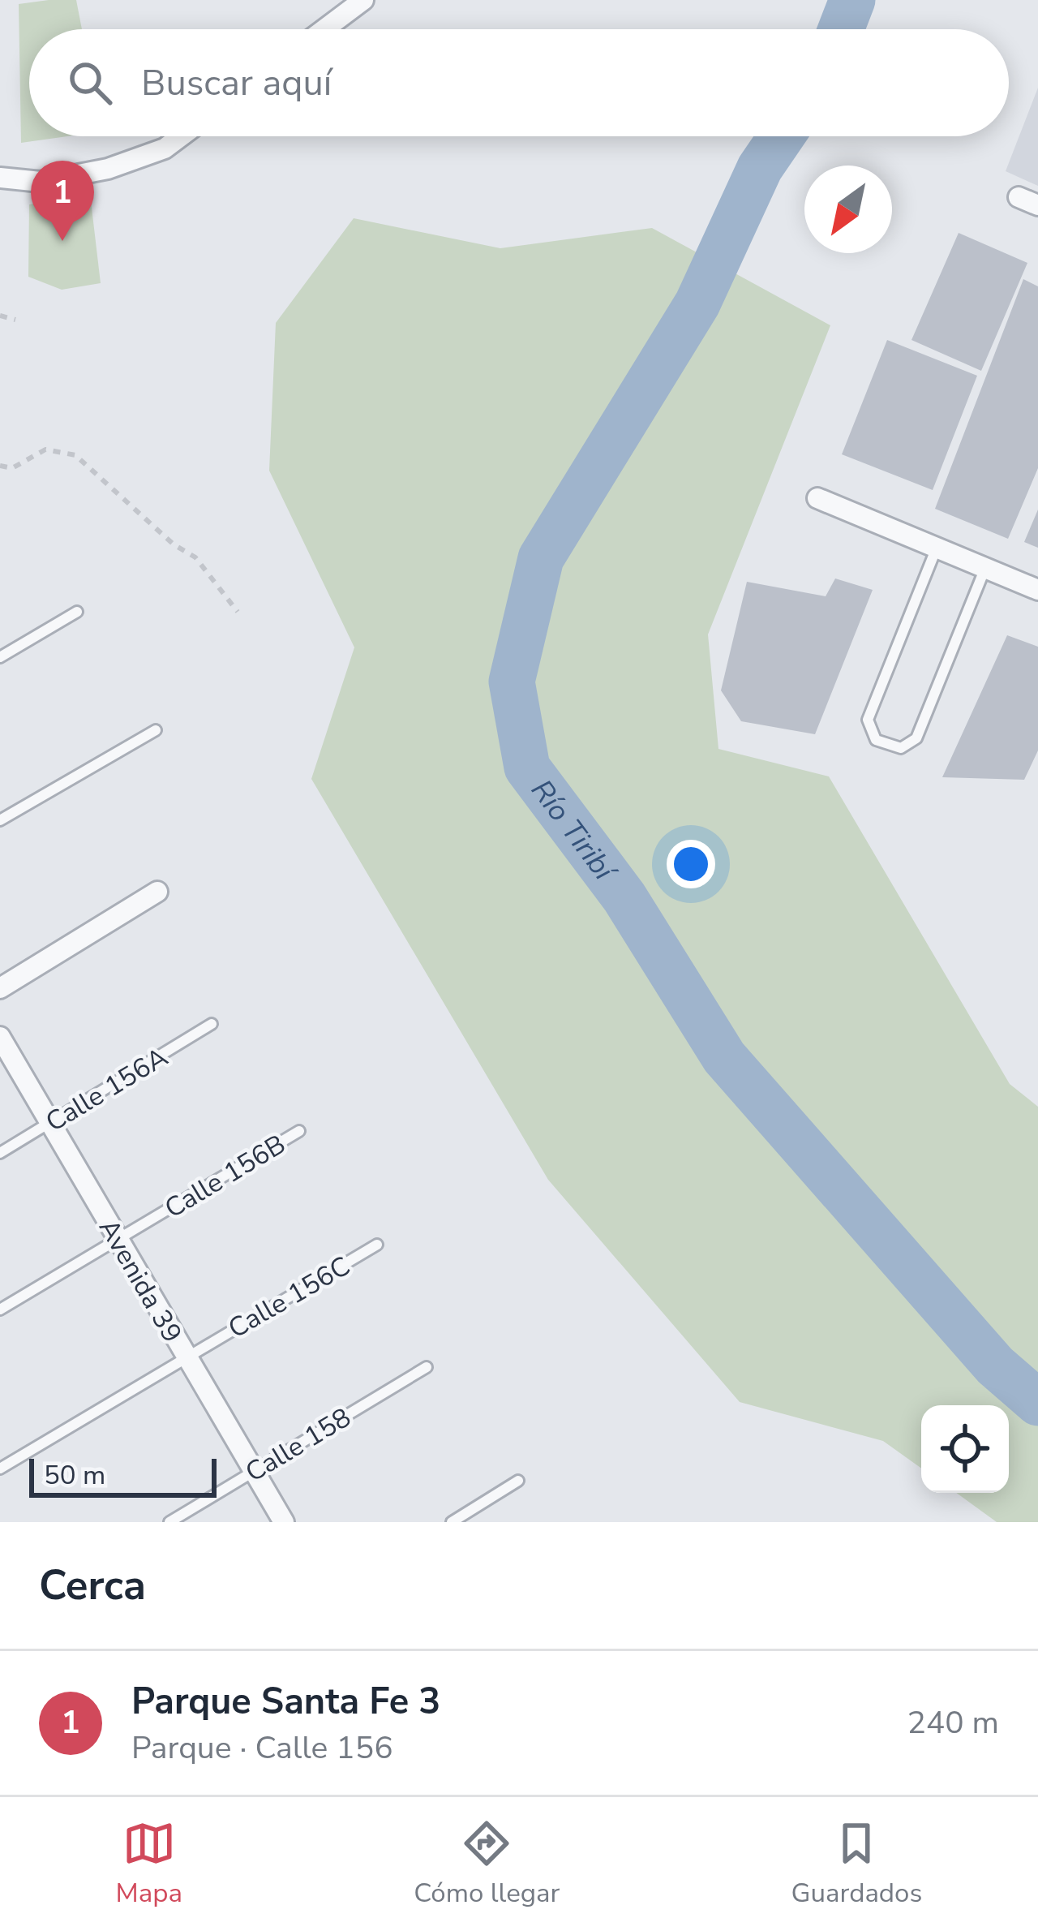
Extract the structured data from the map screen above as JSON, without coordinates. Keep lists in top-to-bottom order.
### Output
{
  "streets": {
    "street": ["Avenida 39"],
    "lane": [
      "Calle 156A",
      "Calle 156B",
      "Calle 156C",
      "Calle 158"
    ]
  },
  "crossings": [
    ["Calle 156A", "Avenida 39"],
    ["Calle 156B", "Avenida 39"],
    ["Avenida 39", "Calle 156C"],
    ["Avenida 39", "Calle 158"]
  ],
  "water": ["Río Tiribí"],
  "scale_bar": "50 m",
  "north": "bottom left",
  "page": {
    "search": "Buscar aquí",
    "pins": "1",
    "scale": "50 m",
    "heading": "Cerca",
    "list": [
      {
        "mark": "1",
        "name": "Parque Santa Fe 3",
        "note": "Parque · Calle 156",
        "value": "240 m"
      }
    ],
    "nav": ["Mapa", "Cómo llegar", "Guardados"]
  }
}
